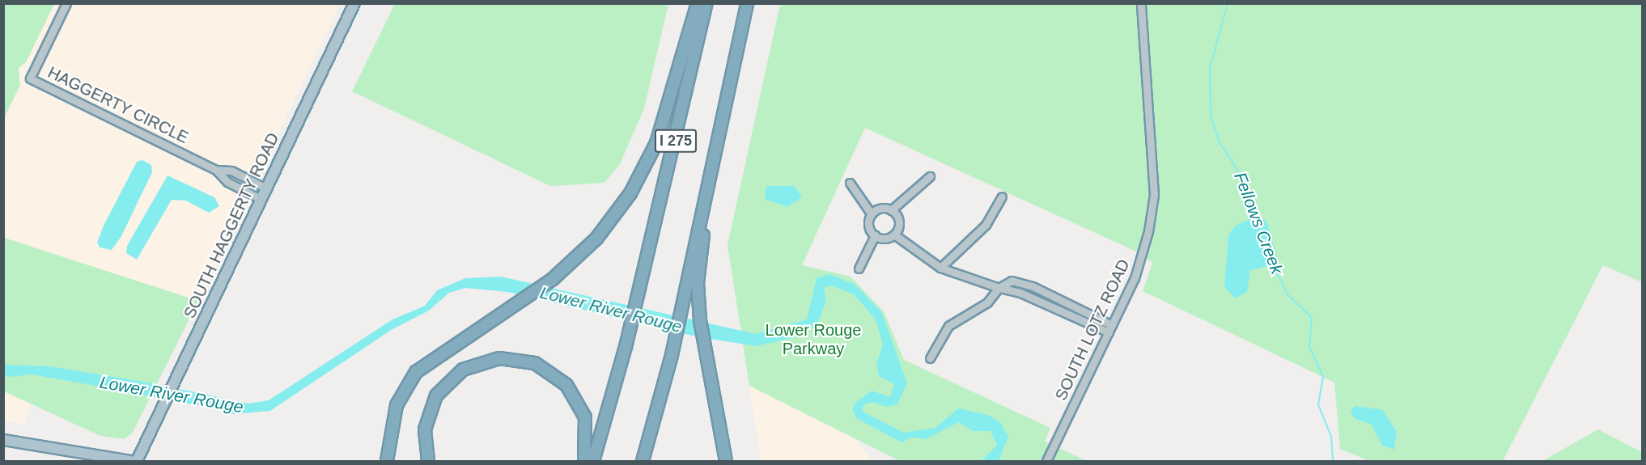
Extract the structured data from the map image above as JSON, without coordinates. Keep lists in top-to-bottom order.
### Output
{
  "streets": {
    "highway": ["I 275"],
    "main road": ["SOUTH HAGGERTY ROAD"],
    "street": ["HAGGERTY CIRCLE", "SOUTH LOTZ ROAD"]
  },
  "crossings": [
    ["HAGGERTY CIRCLE", "SOUTH HAGGERTY ROAD"]
  ],
  "water": ["Fellows Creek", "Lower River Rouge"],
  "parks": ["Lower Rouge Parkway"]
}
